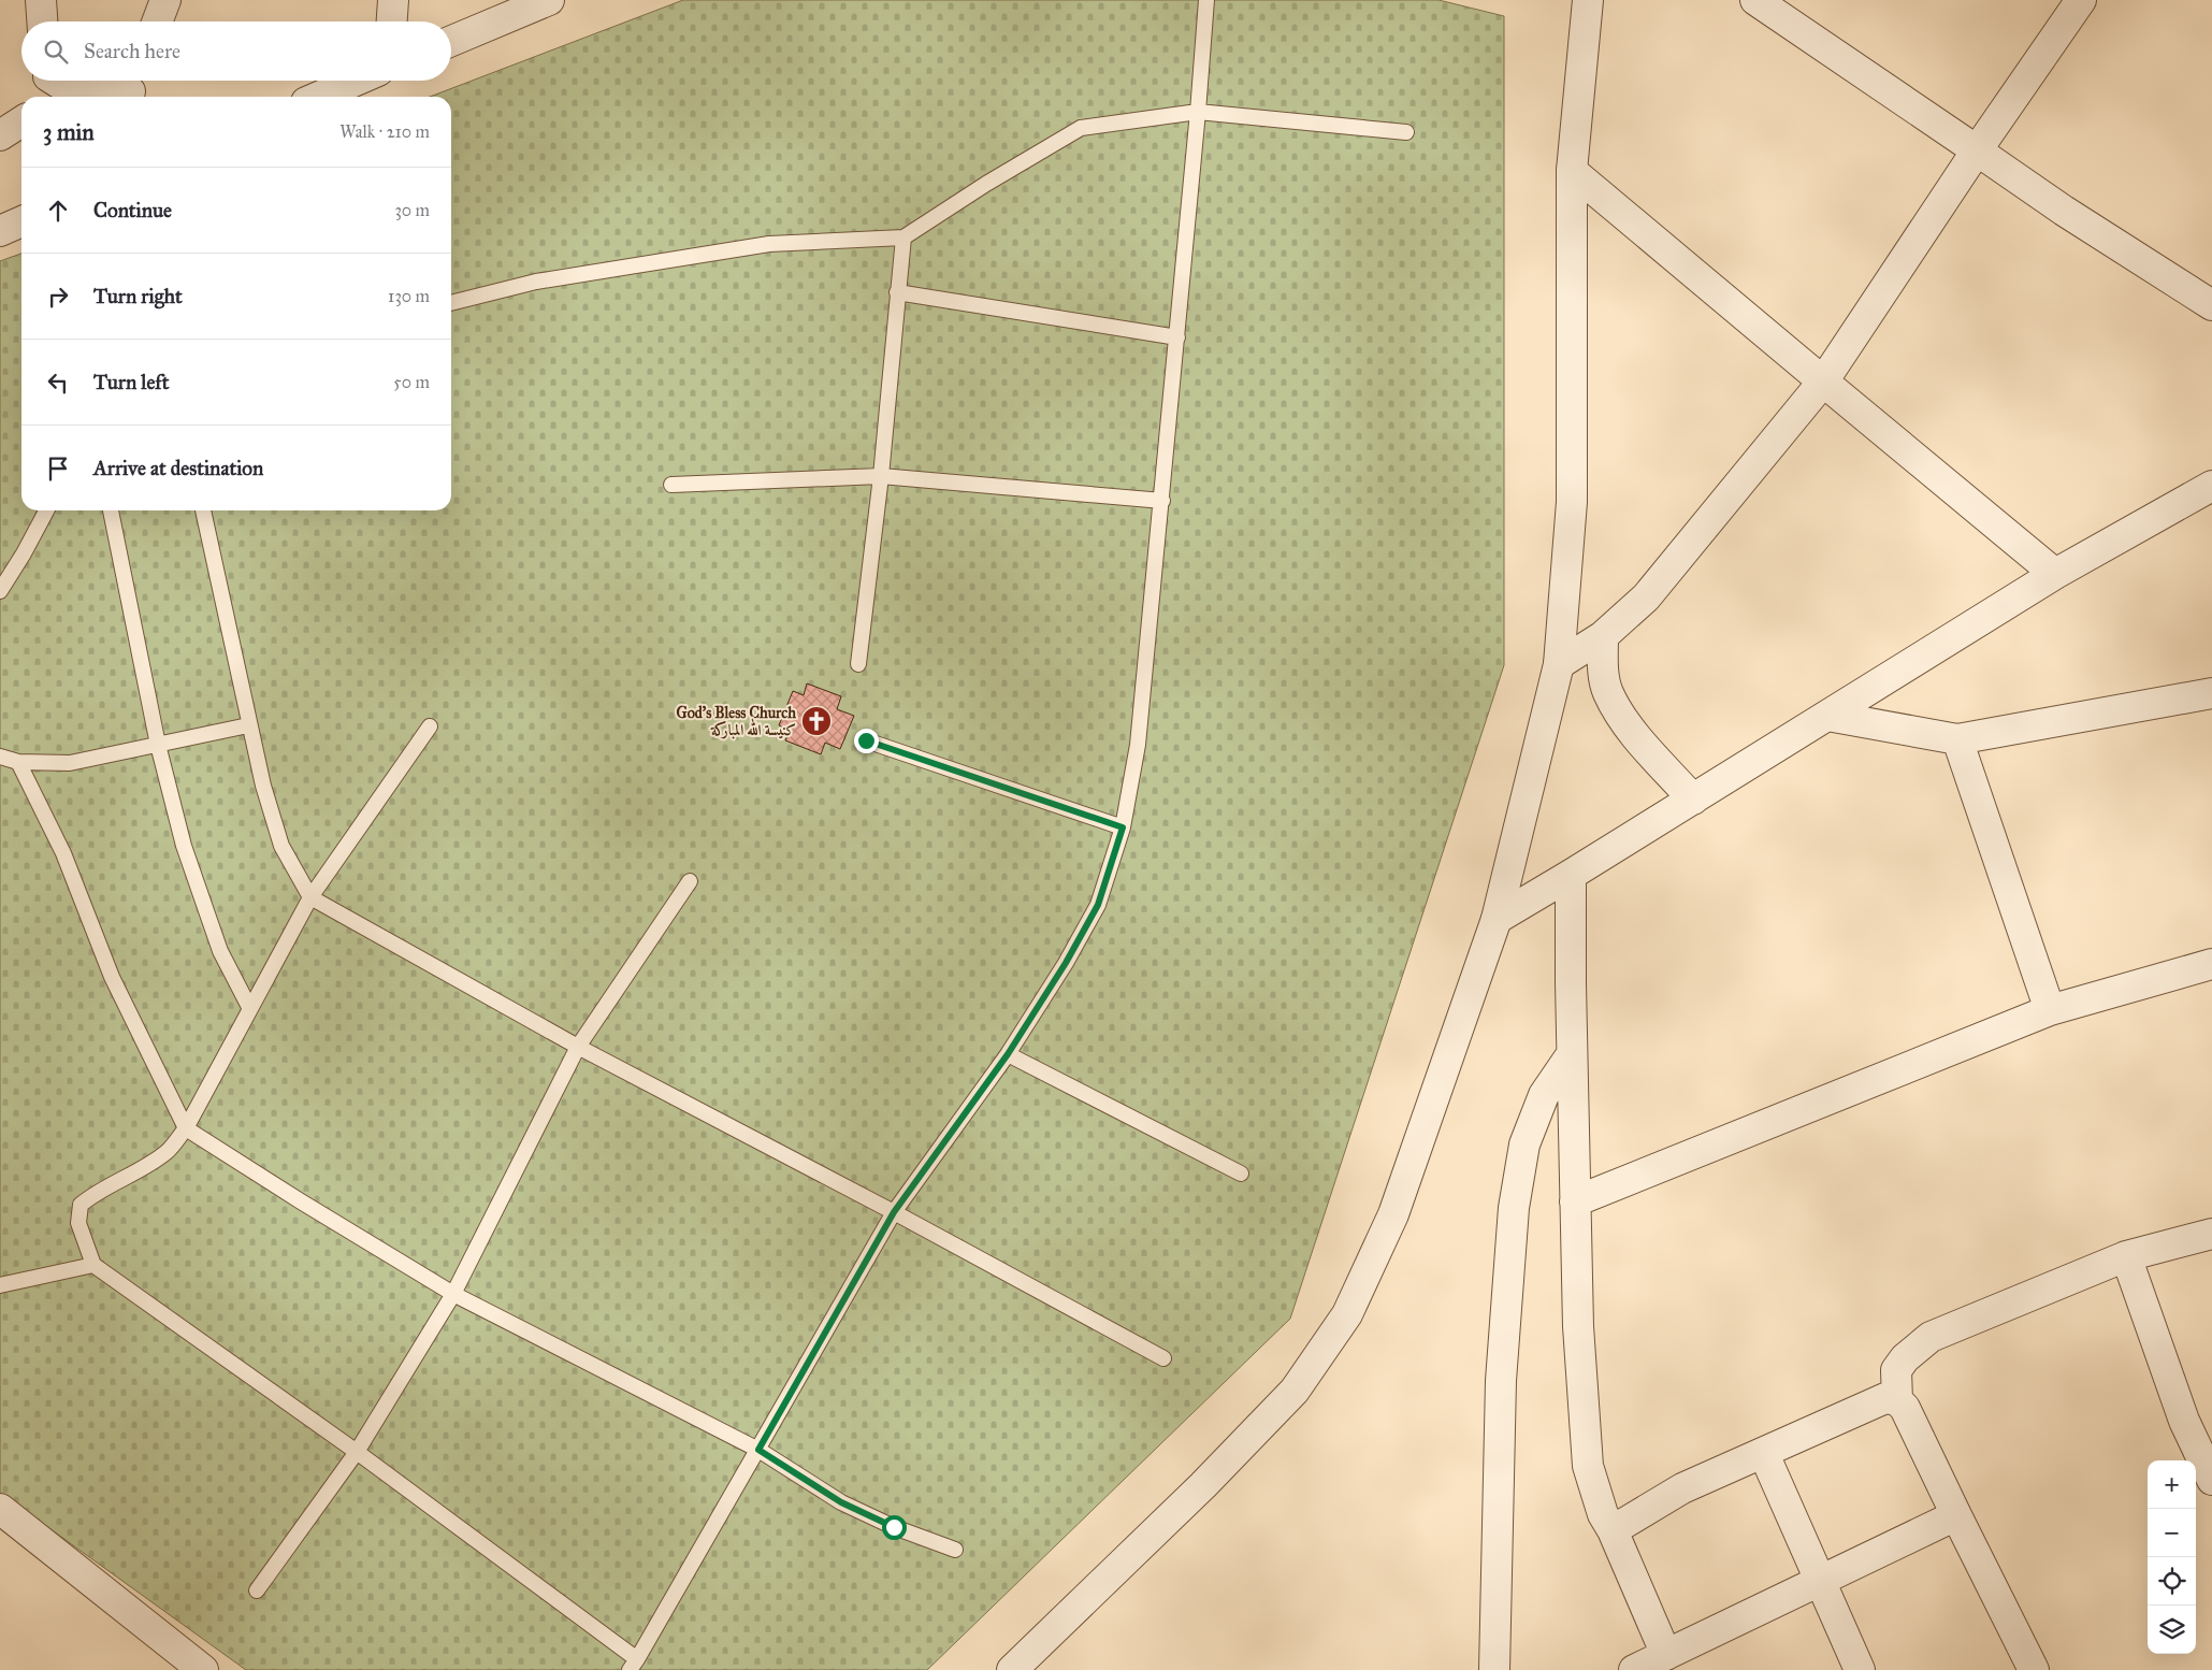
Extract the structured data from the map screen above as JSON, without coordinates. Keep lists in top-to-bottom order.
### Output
{
  "places": {
    "church": ["God's Bless Church كنيسة الله المباركة"]
  },
  "page": {
    "search": "Search here",
    "heading": ["3 min", "Walk · 210 m"],
    "list": [
      ["Continue", "30 m"],
      ["Turn right", "130 m"],
      ["Turn left", "50 m"],
      "Arrive at destination"
    ],
    "map_buttons": ["+", "−"]
  }
}
